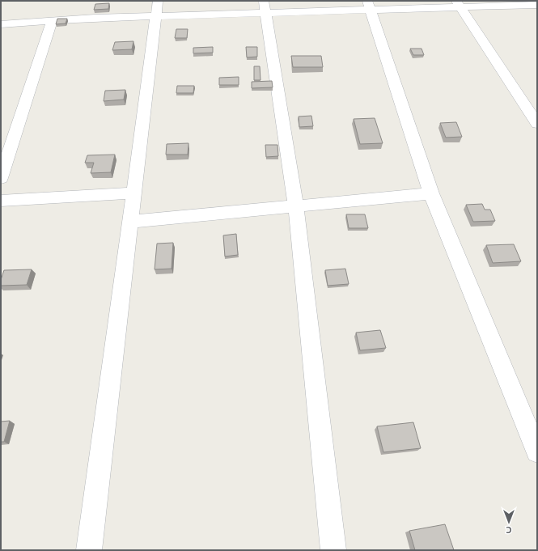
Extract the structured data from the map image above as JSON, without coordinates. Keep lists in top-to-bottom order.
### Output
{
  "north": "bottom"
}
